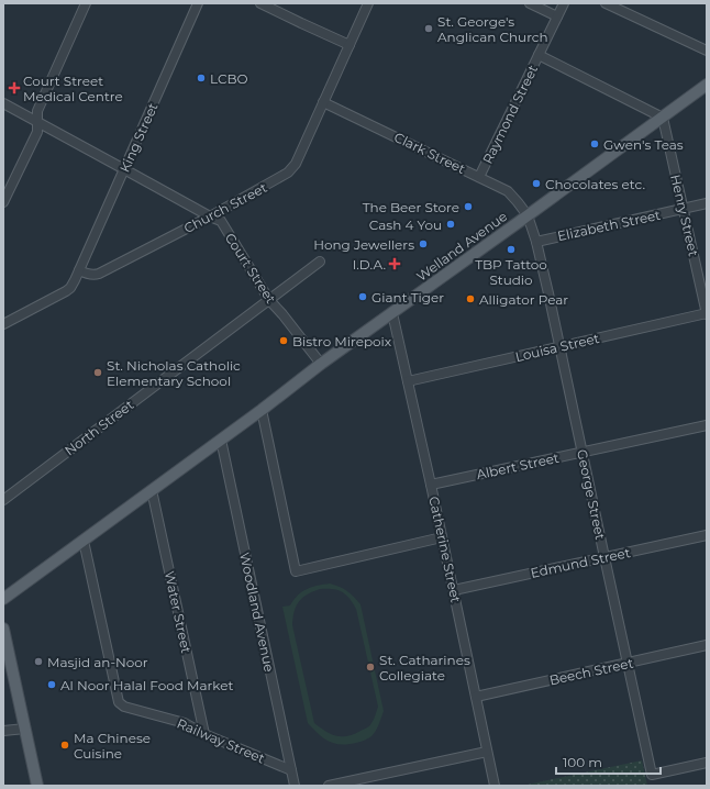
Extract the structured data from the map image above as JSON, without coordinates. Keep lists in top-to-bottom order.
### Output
{
  "streets": {
    "main road": ["Welland Avenue"],
    "street": [
      "Raymond Street",
      "King Street",
      "Clark Street",
      "Church Street",
      "Henry Street",
      "Elizabeth Street",
      "Court Street",
      "Louisa Street",
      "North Street",
      "Albert Street",
      "George Street",
      "Catherine Street",
      "Edmund Street",
      "Water Street",
      "Woodland Avenue",
      "Beech Street",
      "Railway Street"
    ]
  },
  "crossings": [
    ["Raymond Street", "Clark Street"],
    ["King Street", "Church Street"],
    ["King Street", "Court Street"],
    ["Clark Street", "Church Street"],
    ["Clark Street", "Welland Avenue"],
    ["Clark Street", "George Street"],
    ["Church Street", "Court Street"],
    ["Henry Street", "Elizabeth Street"],
    ["Henry Street", "Welland Avenue"],
    ["Henry Street", "Louisa Street"],
    ["Elizabeth Street", "George Street"],
    ["Welland Avenue", "Court Street"],
    ["Welland Avenue", "George Street"],
    ["Welland Avenue", "Catherine Street"],
    ["Welland Avenue", "Water Street"],
    ["Welland Avenue", "Woodland Avenue"],
    ["Welland Avenue", "Railway Street"],
    ["Court Street", "North Street"],
    ["Louisa Street", "George Street"],
    ["Louisa Street", "Catherine Street"],
    ["Albert Street", "George Street"],
    ["Albert Street", "Catherine Street"],
    ["George Street", "Edmund Street"],
    ["George Street", "Beech Street"],
    ["Catherine Street", "Edmund Street"],
    ["Catherine Street", "Beech Street"],
    ["Water Street", "Railway Street"],
    ["Woodland Avenue", "Railway Street"]
  ],
  "places": {
    "other": [
      "St. George's Anglican Church",
      "LCBO",
      "Gwen's Teas",
      "Chocolates etc.",
      "The Beer Store",
      "Cash 4 You",
      "Hong Jewellers",
      "TBP Tattoo Studio",
      "Giant Tiger",
      "Alligator Pear",
      "Bistro Mirepoix",
      "St. Nicholas Catholic Elementary School",
      "Masjid an-Noor",
      "St. Catharines Collegiate",
      "Al Noor Halal Food Market",
      "Ma Chinese Cuisine"
    ],
    "health": ["Court Street Medical Centre", "I.D.A."]
  },
  "scale_bar": "100 m"
}
